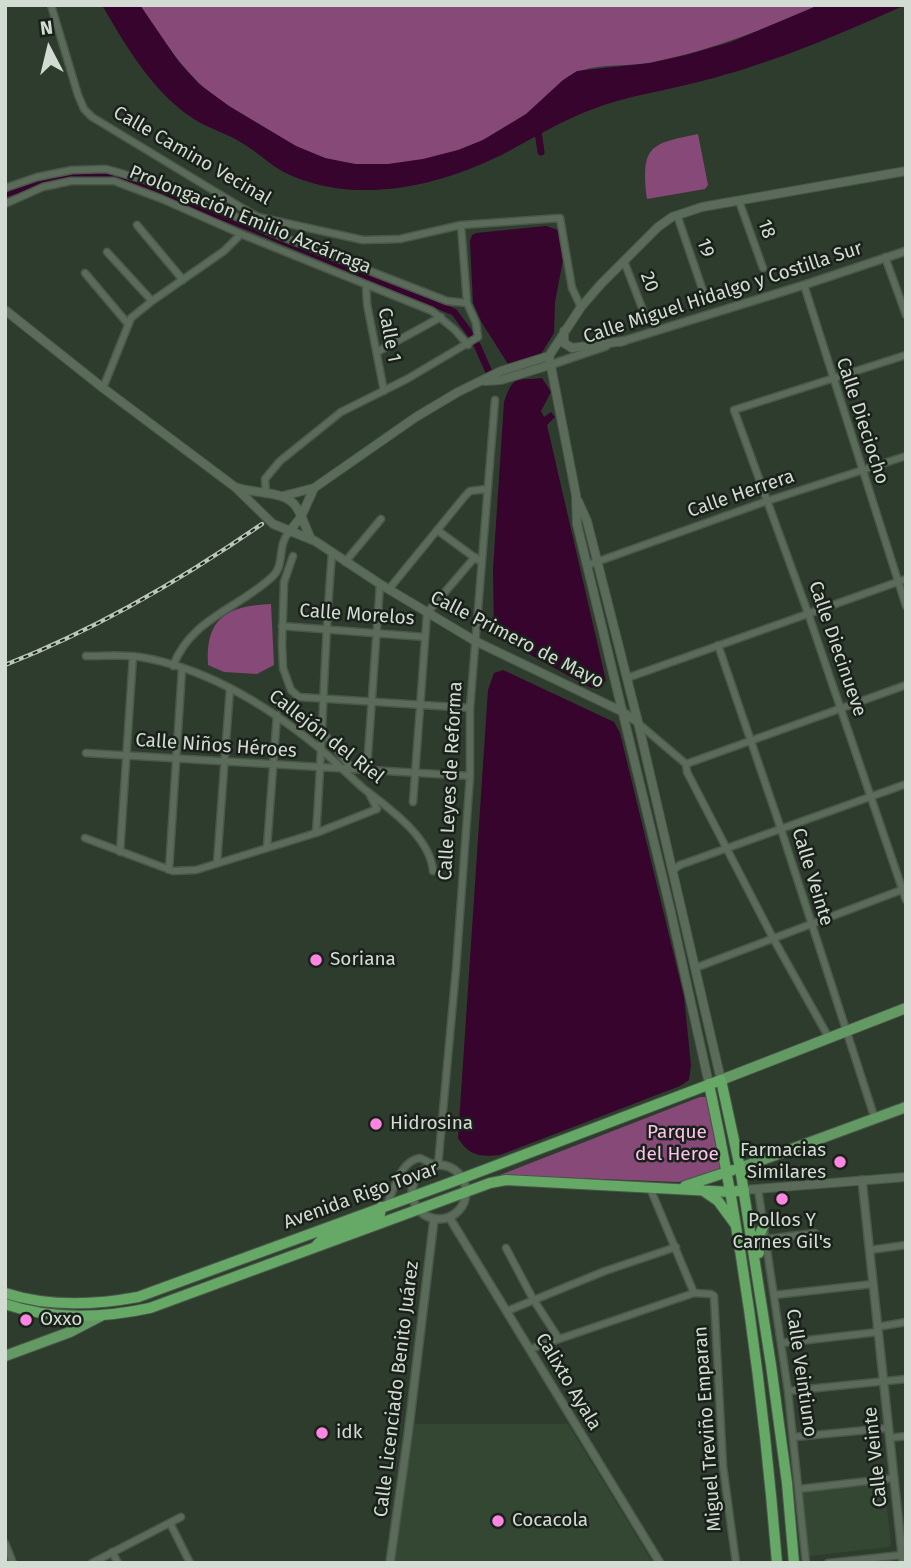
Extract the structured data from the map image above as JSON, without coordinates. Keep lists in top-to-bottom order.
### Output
{
  "streets": {
    "highway": ["Avenida Rigo Tovar"],
    "main road": ["Calle Primero de Mayo"],
    "street": [
      "Calle Camino Vecinal",
      "Prolongación Emilio Azcárraga",
      "18",
      "19",
      "20",
      "Calle Miguel Hidalgo y Costilla Sur",
      "Calle 1",
      "Calle Dieciocho",
      "Calle Herrera",
      "Calle Morelos",
      "Calle Diecinueve",
      "Callejón del Riel",
      "Calle Niños Héroes",
      "Calle Leyes de Reforma",
      "Calle Veinte",
      "Calle Veintiuno",
      "Calixto Ayala",
      "Calle Licenciado Benito Juárez",
      "Miguel Treviño Emparan"
    ]
  },
  "crossings": [
    ["Prolongación Emilio Azcárraga", "Calle 1"],
    ["Calle Miguel Hidalgo y Costilla Sur", "Calle Dieciocho"],
    ["Calle Dieciocho", "Calle Herrera"],
    ["Calle Dieciocho", "Calle Diecinueve"],
    ["Calle Herrera", "Calle Diecinueve"],
    ["Calle Primero de Mayo", "Calle Leyes de Reforma"],
    ["Callejón del Riel", "Calle Niños Héroes"],
    ["Calle Niños Héroes", "Calle Leyes de Reforma"]
  ],
  "parks": ["Parque del Heroe"],
  "places": [
    "Soriana",
    "Hidrosina",
    "Farmacias Similares",
    "Pollos Y Carnes Gil's",
    "Oxxo",
    "idk",
    "Cocacola"
  ],
  "north": "top"
}
